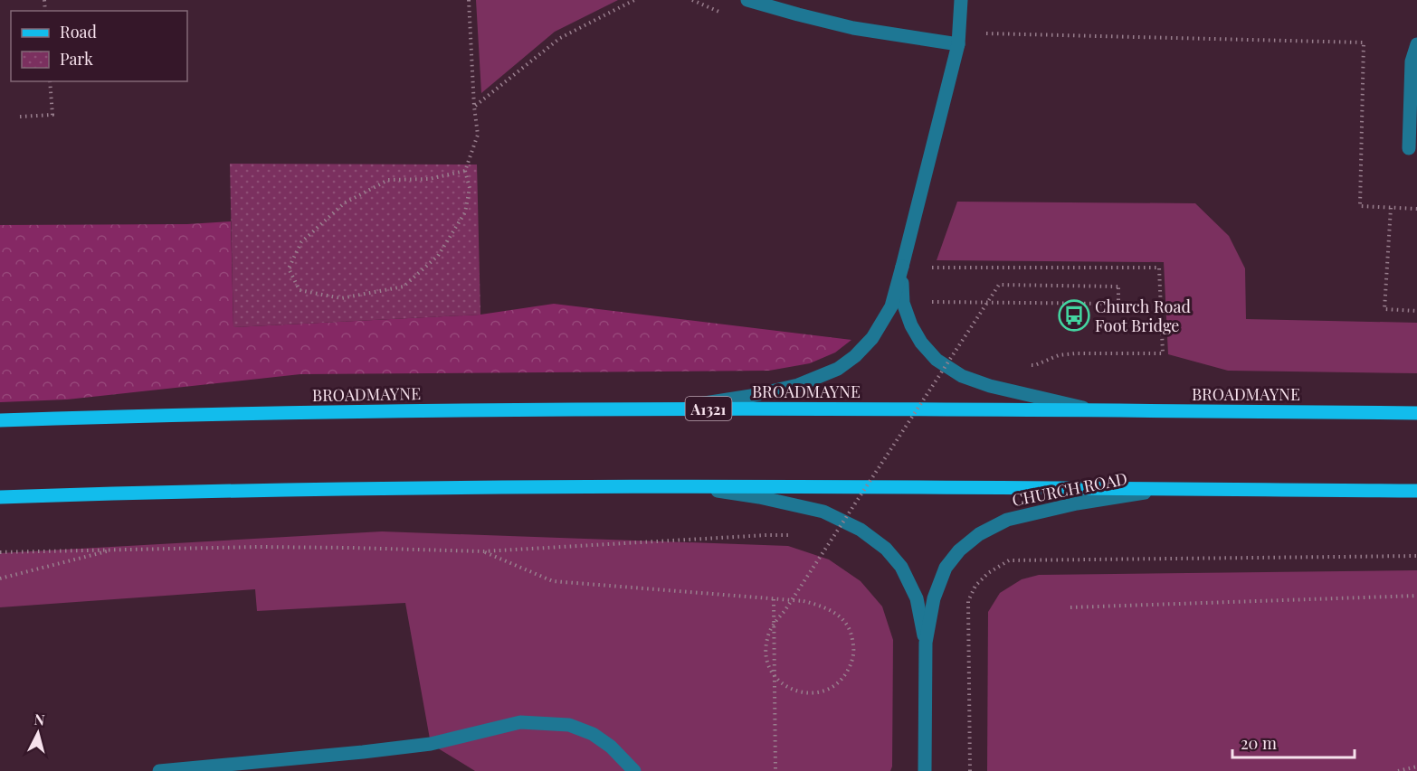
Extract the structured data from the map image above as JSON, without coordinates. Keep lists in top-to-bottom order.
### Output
{
  "streets": {
    "main road": ["BROADMAYNE", "A1321"],
    "street": ["CHURCH ROAD"]
  },
  "places": {
    "bus stop": ["Church Road Foot Bridge"]
  },
  "legend": ["Road", "Park"],
  "scale_bar": "20 m",
  "north": "top"
}
